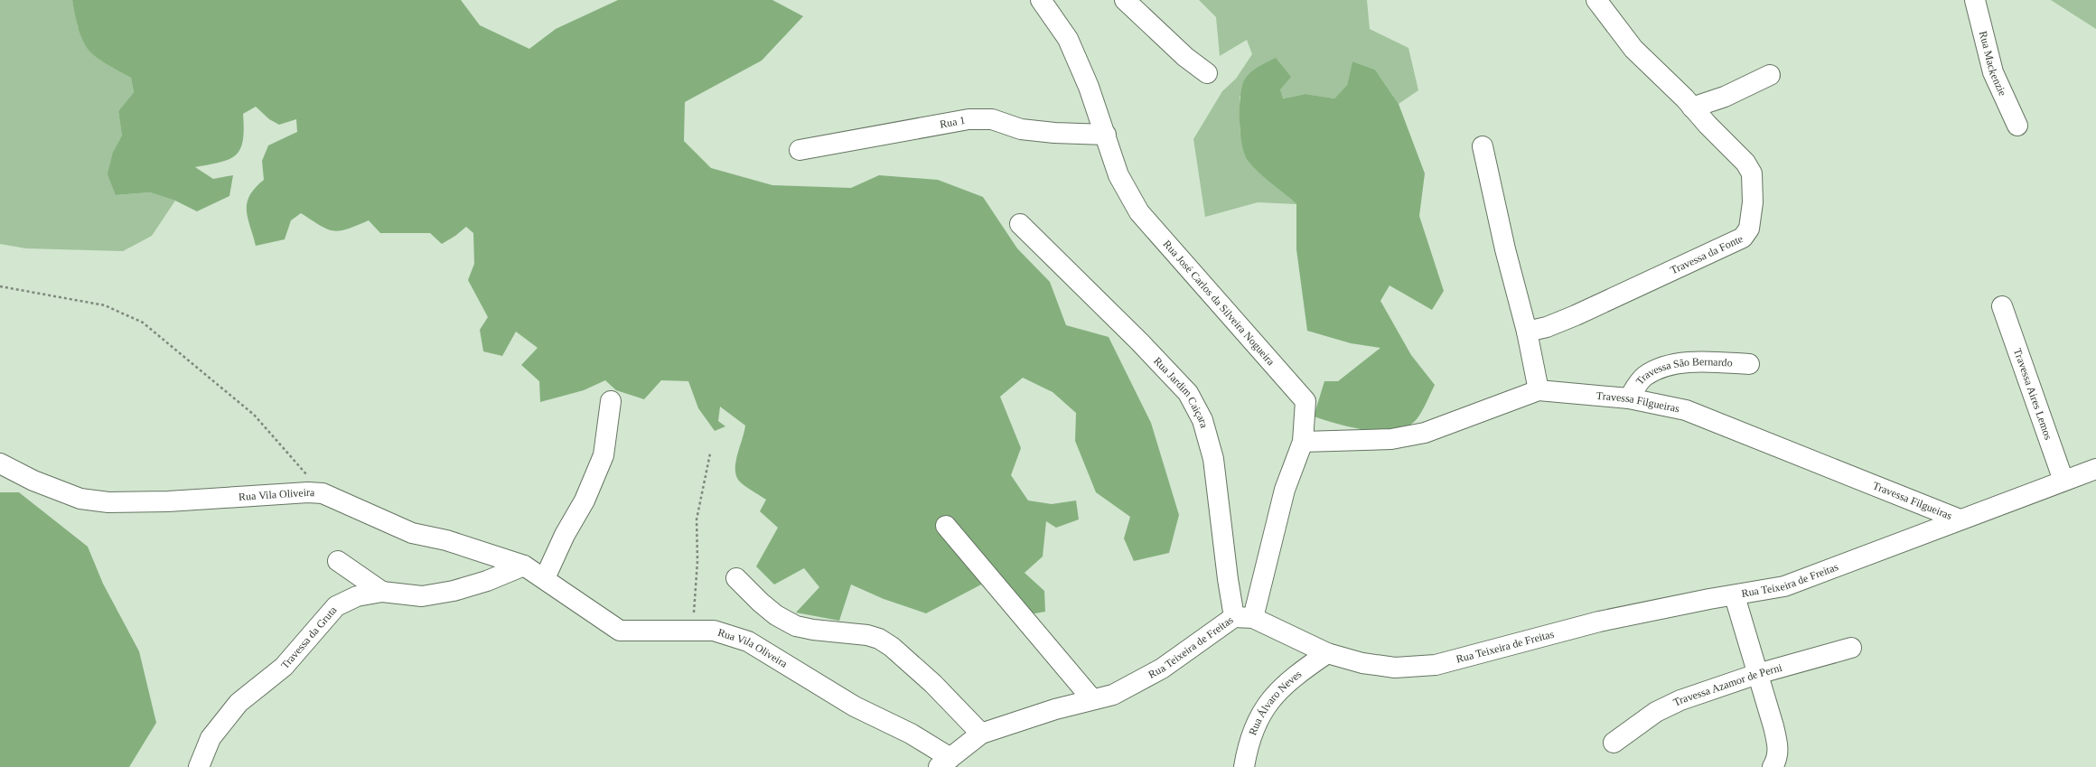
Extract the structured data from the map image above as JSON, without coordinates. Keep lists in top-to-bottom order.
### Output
{
  "streets": {
    "street": [
      "Rua Mackenzie",
      "Rua 1",
      "Travessa da Fonte",
      "Rua José Carlos da Silveira Nogueira",
      "Travessa São Bernardo",
      "Rua Jardim Caiçara",
      "Travessa Aires Lemos",
      "Travessa Filgueiras",
      "Rua Vila Oliveira",
      "Rua Teixeira de Freitas",
      "Travessa da Gruta",
      "Travessa Azamor de Perni",
      "Rua Álvaro Neves"
    ]
  },
  "crossings": [
    ["Rua 1", "Rua José Carlos da Silveira Nogueira"],
    ["Rua José Carlos da Silveira Nogueira", "Rua Jardim Caiçara"],
    ["Rua José Carlos da Silveira Nogueira", "Travessa Filgueiras"],
    ["Rua José Carlos da Silveira Nogueira", "Rua Teixeira de Freitas"],
    ["Travessa São Bernardo", "Travessa Filgueiras"],
    ["Rua Jardim Caiçara", "Rua Teixeira de Freitas"],
    ["Travessa Aires Lemos", "Rua Teixeira de Freitas"],
    ["Travessa Filgueiras", "Rua Teixeira de Freitas"],
    ["Rua Vila Oliveira", "Rua Teixeira de Freitas"],
    ["Rua Vila Oliveira", "Travessa da Gruta"],
    ["Rua Teixeira de Freitas", "Rua Álvaro Neves"]
  ]
}
